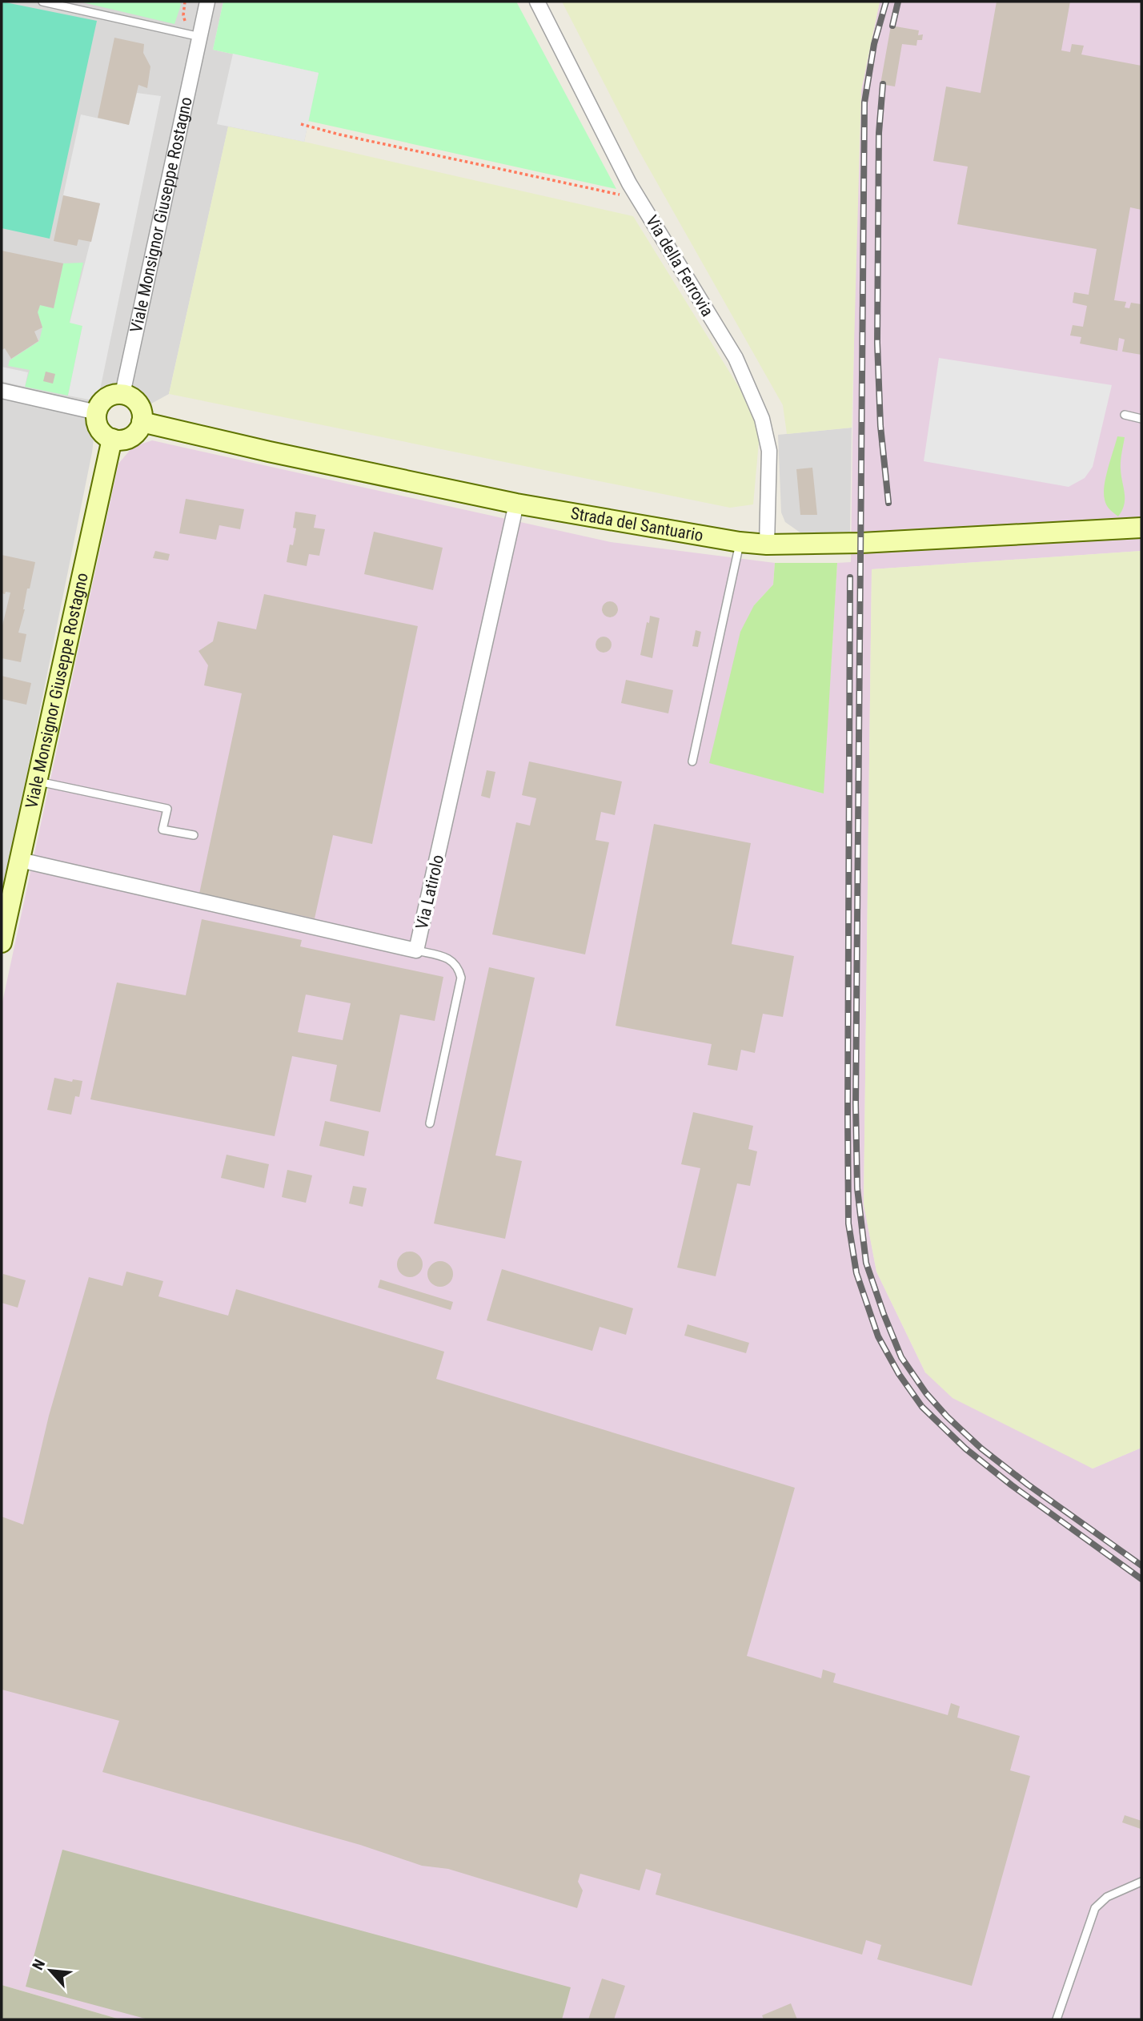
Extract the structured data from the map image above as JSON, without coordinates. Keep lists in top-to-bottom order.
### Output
{
  "streets": {
    "street": [
      "Viale Monsignor Giuseppe Rostagno",
      "Via della Ferrovia",
      "Strada del Santuario",
      "Via Latirolo"
    ]
  },
  "crossings": [
    ["Viale Monsignor Giuseppe Rostagno", "Strada del Santuario"],
    ["Viale Monsignor Giuseppe Rostagno", "Via Latirolo"],
    ["Via della Ferrovia", "Strada del Santuario"],
    ["Strada del Santuario", "Via Latirolo"]
  ],
  "north": "top left"
}
